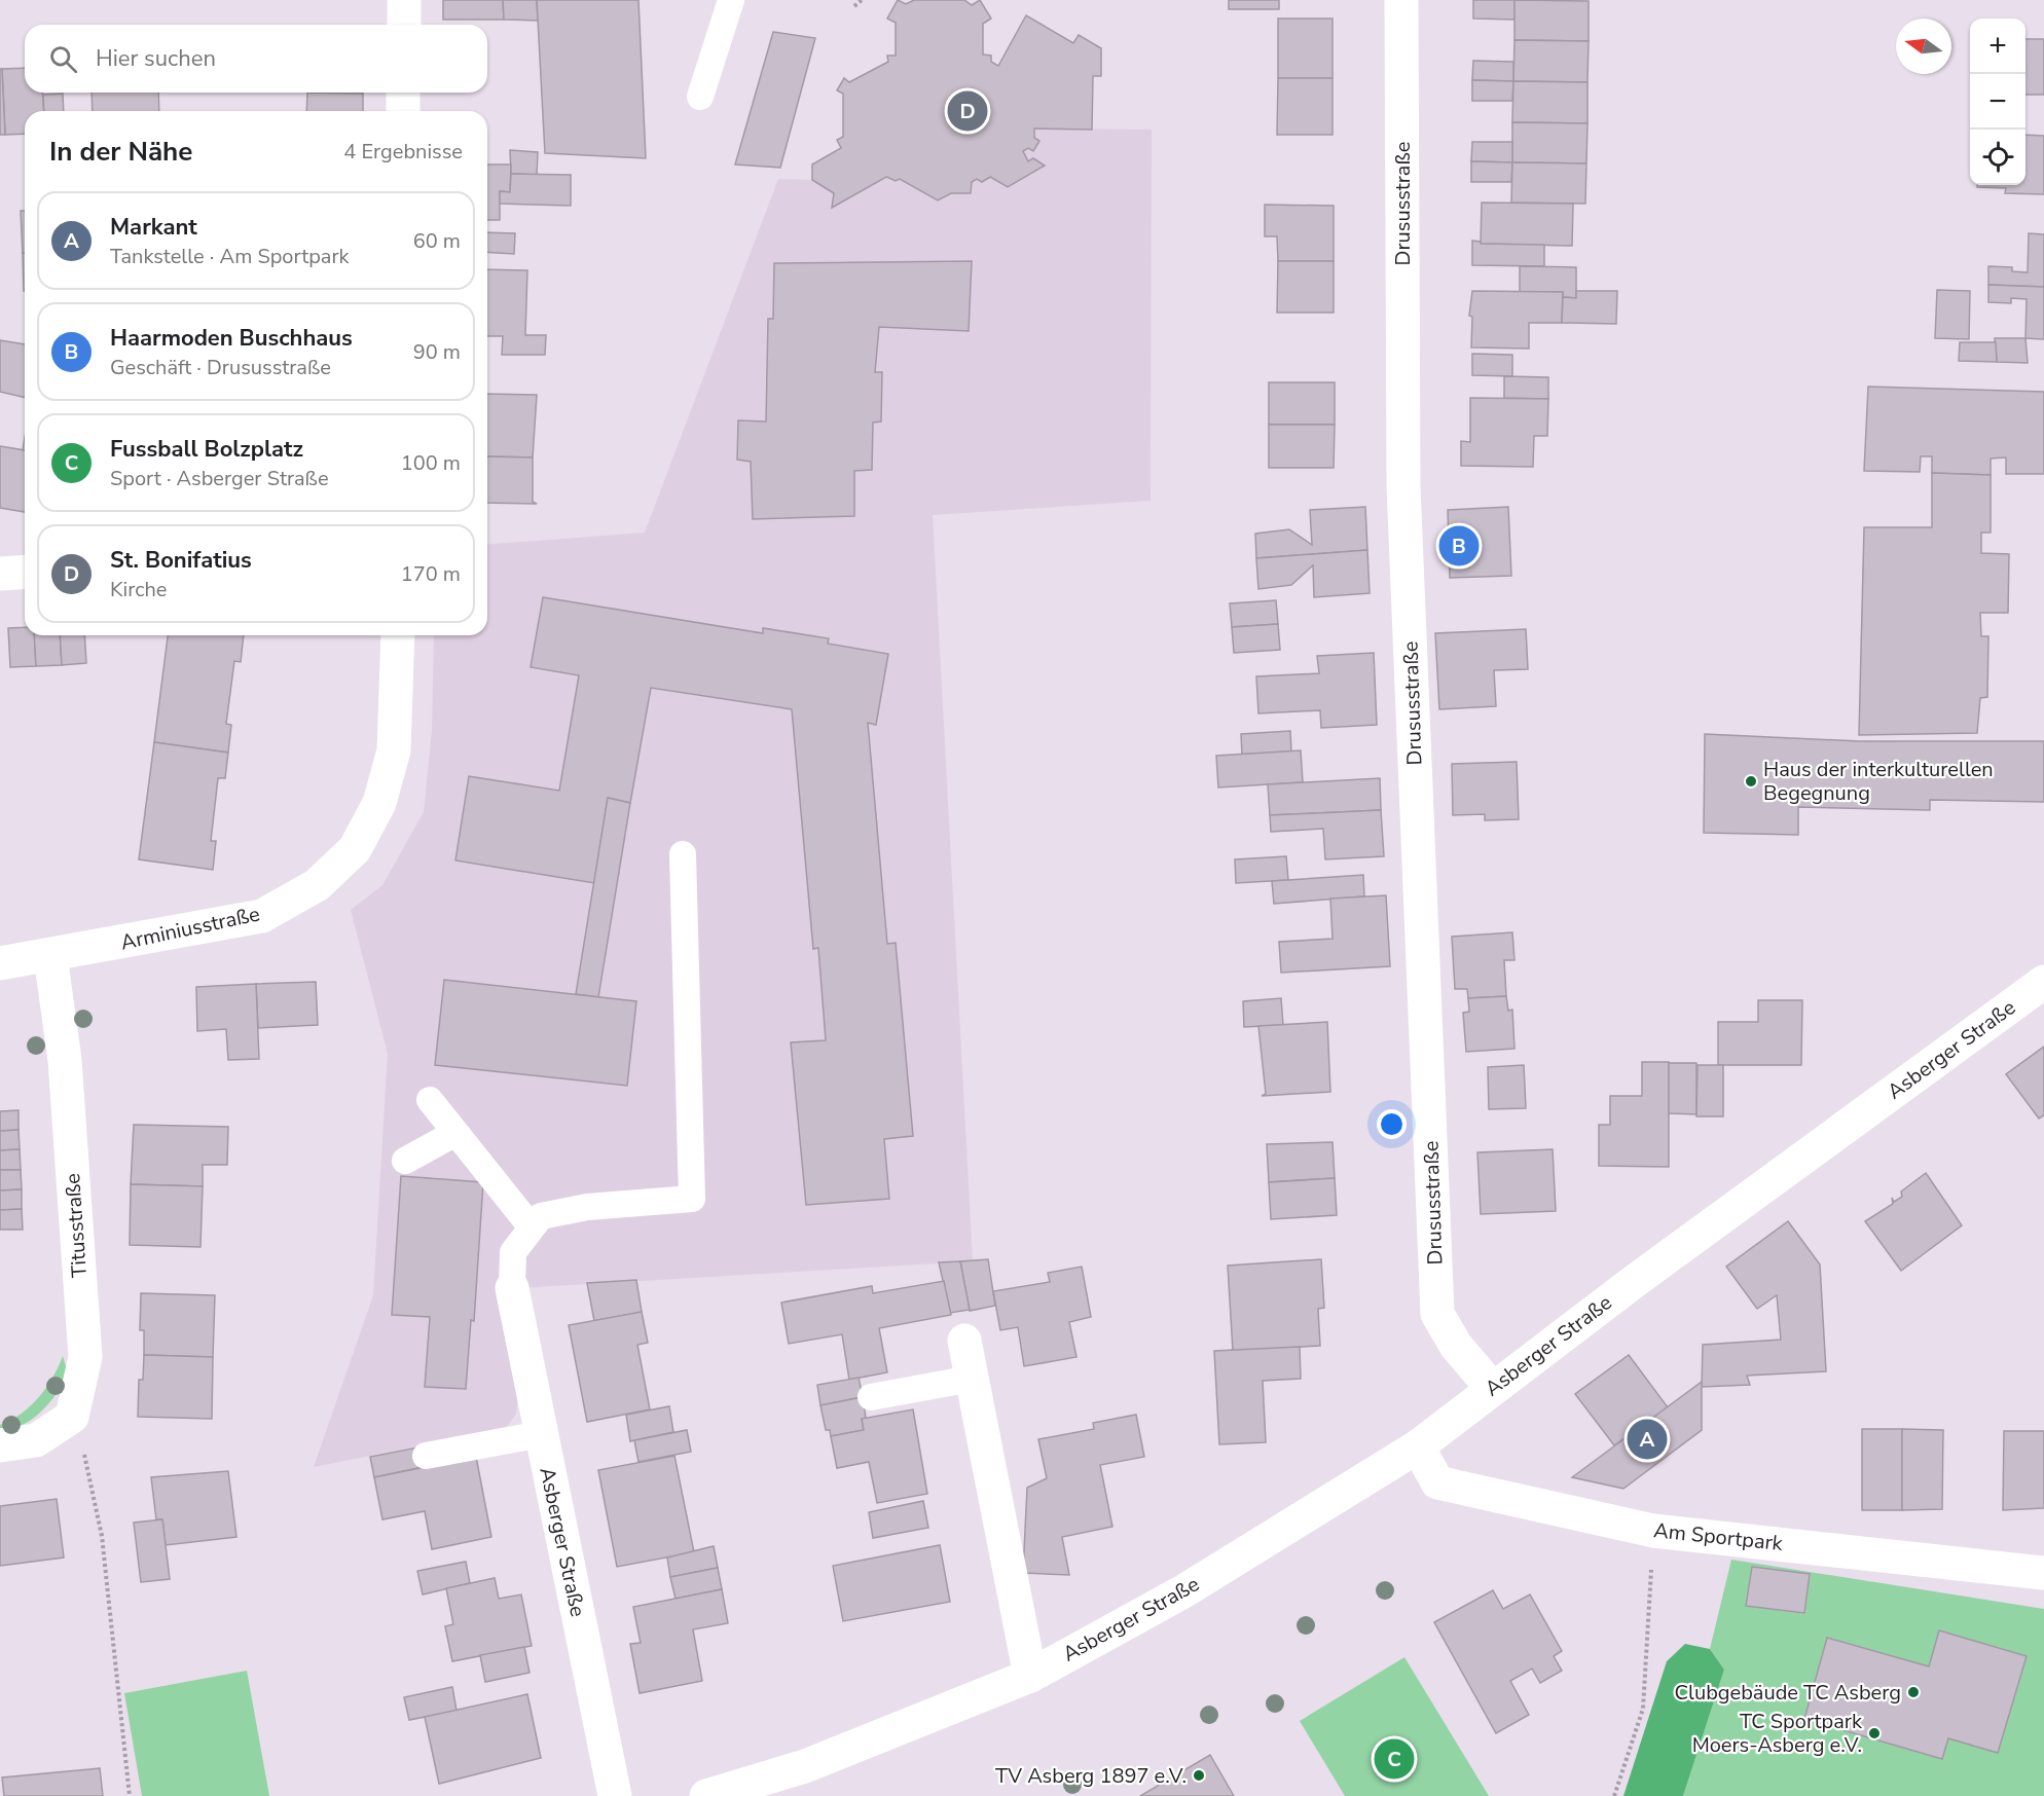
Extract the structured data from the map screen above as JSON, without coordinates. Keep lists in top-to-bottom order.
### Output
{
  "streets": {
    "street": [
      "Drususstraße",
      "Arminiusstraße",
      "Asberger Straße",
      "Titusstraße",
      "Am Sportpark"
    ]
  },
  "crossings": [
    ["Drususstraße", "Asberger Straße"],
    ["Arminiusstraße", "Titusstraße"],
    ["Asberger Straße", "Am Sportpark"]
  ],
  "places": [
    "Haus der interkulturellen Begegnung",
    "Clubgebäude TC Asberg",
    "TC Sportpark Moers-Asberg e.V.",
    "TV Asberg 1897 e.V."
  ],
  "north": "left",
  "page": {
    "map_buttons": ["+", "−"],
    "search": "Hier suchen",
    "pins": [
      "D",
      "B",
      "A",
      "C"
    ],
    "heading": ["In der Nähe", "4 Ergebnisse"],
    "list": [
      {
        "mark": "A",
        "name": "Markant",
        "note": "Tankstelle · Am Sportpark",
        "value": "60 m"
      },
      {
        "mark": "B",
        "name": "Haarmoden Buschhaus",
        "note": "Geschäft · Drususstraße",
        "value": "90 m"
      },
      {
        "mark": "C",
        "name": "Fussball Bolzplatz",
        "note": "Sport · Asberger Straße",
        "value": "100 m"
      },
      {
        "mark": "D",
        "name": "St. Bonifatius",
        "note": "Kirche",
        "value": "170 m"
      }
    ]
  }
}
